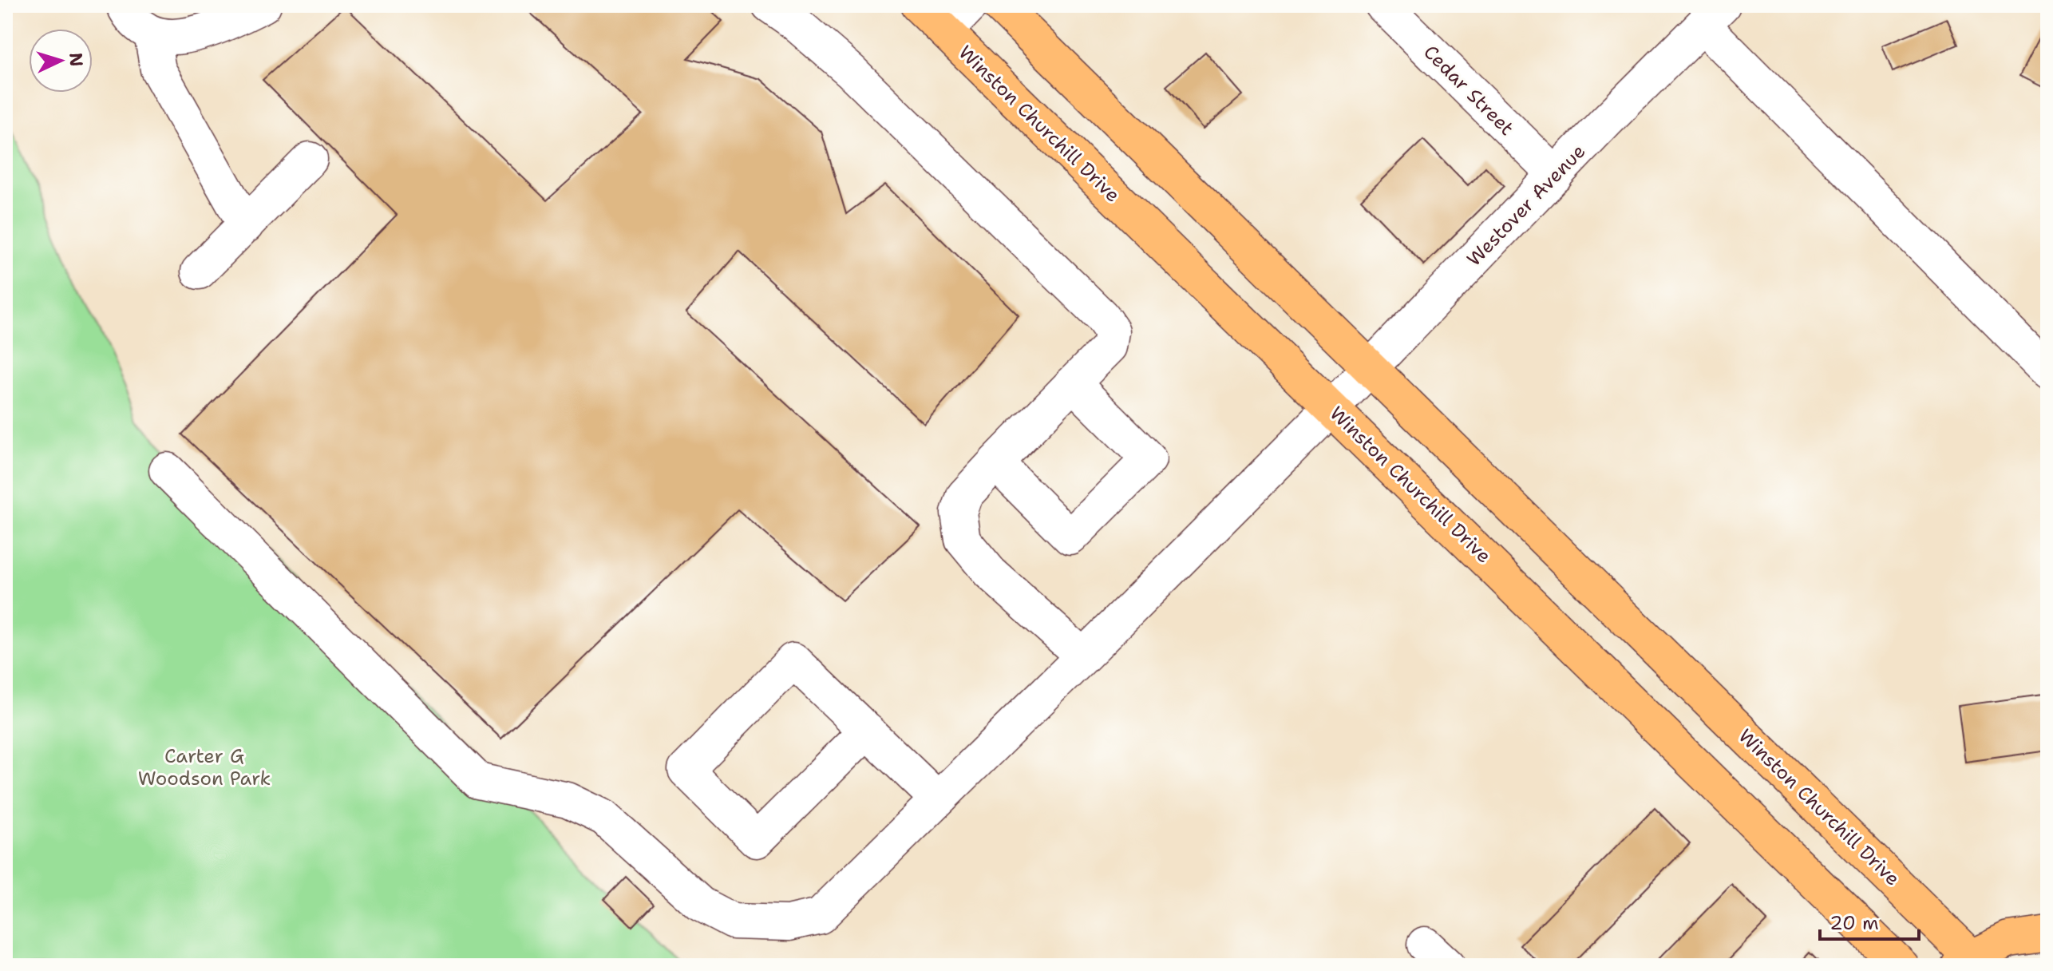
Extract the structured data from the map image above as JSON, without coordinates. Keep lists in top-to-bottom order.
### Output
{
  "streets": {
    "main road": ["Winston Churchill Drive"],
    "street": ["Cedar Street", "Westover Avenue"]
  },
  "crossings": [
    ["Cedar Street", "Westover Avenue"],
    ["Winston Churchill Drive", "Westover Avenue"]
  ],
  "parks": ["Carter G Woodson Park"],
  "scale_bar": "20 m",
  "north": "right"
}
